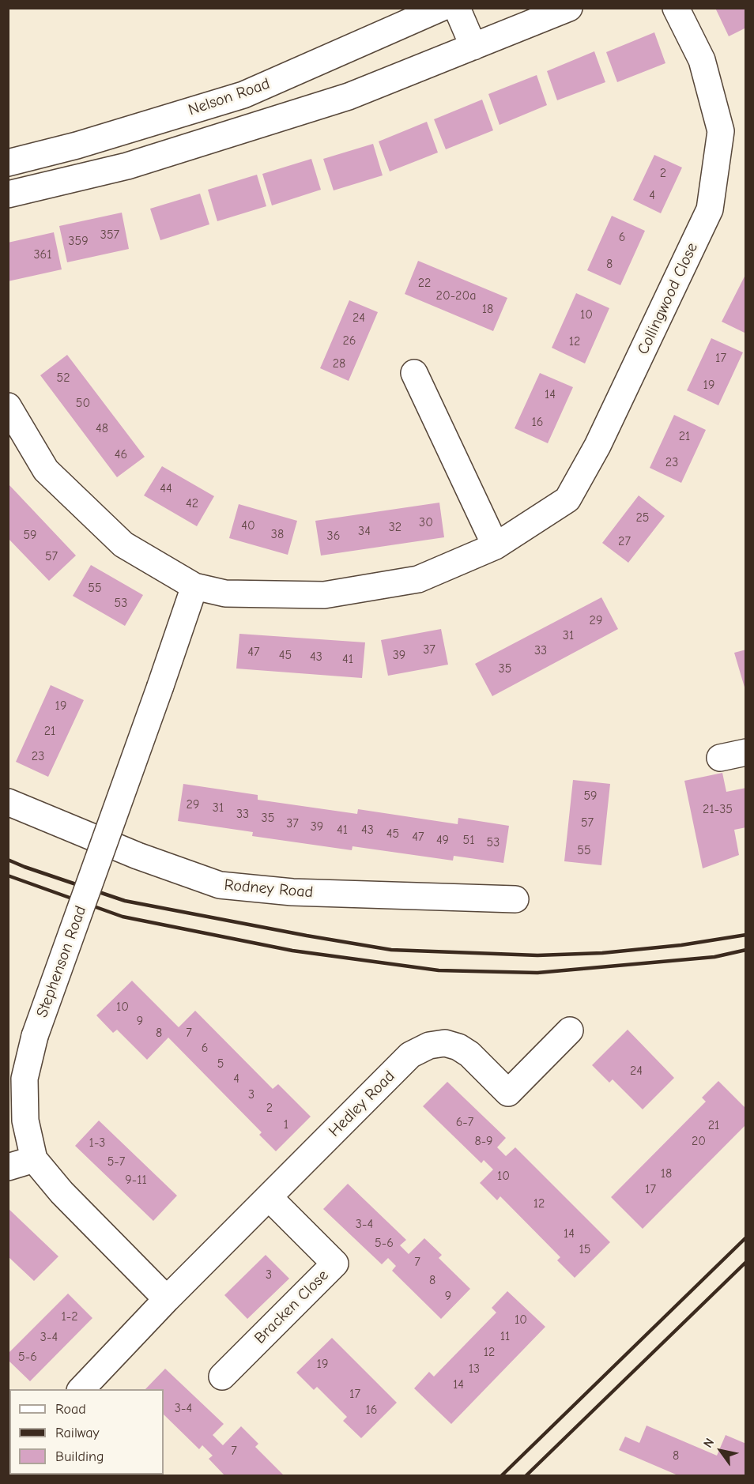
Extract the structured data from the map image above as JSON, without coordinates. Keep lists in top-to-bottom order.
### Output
{
  "streets": {
    "street": [
      "Nelson Road",
      "Collingwood Close",
      "Rodney Road",
      "Stephenson Road",
      "Hedley Road",
      "Bracken Close"
    ]
  },
  "crossings": [
    ["Collingwood Close", "Stephenson Road"],
    ["Stephenson Road", "Hedley Road"],
    ["Hedley Road", "Bracken Close"]
  ],
  "house_numbers": [
    "2",
    "4",
    "357",
    "6",
    "359",
    "361",
    "8",
    "22",
    "20-20a",
    "18",
    "10",
    "24",
    "26",
    "12",
    "17",
    "28",
    "52",
    "19",
    "14",
    "50",
    "16",
    "48",
    "21",
    "46",
    "23",
    "44",
    "42",
    "25",
    "30",
    "40",
    "32",
    "34",
    "38",
    "59",
    "36",
    "27",
    "57",
    "55",
    "53",
    "29",
    "31",
    "37",
    "33",
    "47",
    "45",
    "39",
    "43",
    "41",
    "35",
    "19",
    "21",
    "23",
    "59",
    "29",
    "31",
    "21-35",
    "33",
    "35",
    "57",
    "37",
    "39",
    "41",
    "43",
    "45",
    "47",
    "49",
    "51",
    "53",
    "55",
    "10",
    "9",
    "8",
    "7",
    "6",
    "5",
    "24",
    "4",
    "3",
    "2",
    "6-7",
    "1",
    "21",
    "8-9",
    "20",
    "1-3",
    "5-7",
    "18",
    "10",
    "9-11",
    "17",
    "12",
    "3-4",
    "14",
    "5-6",
    "15",
    "7",
    "3",
    "8",
    "9",
    "1-2",
    "10",
    "11",
    "3-4",
    "12",
    "5-6",
    "19",
    "13",
    "14",
    "17",
    "3-4",
    "16",
    "7",
    "8"
  ],
  "legend": ["Road", "Railway", "Building"],
  "north": "top left"
}
